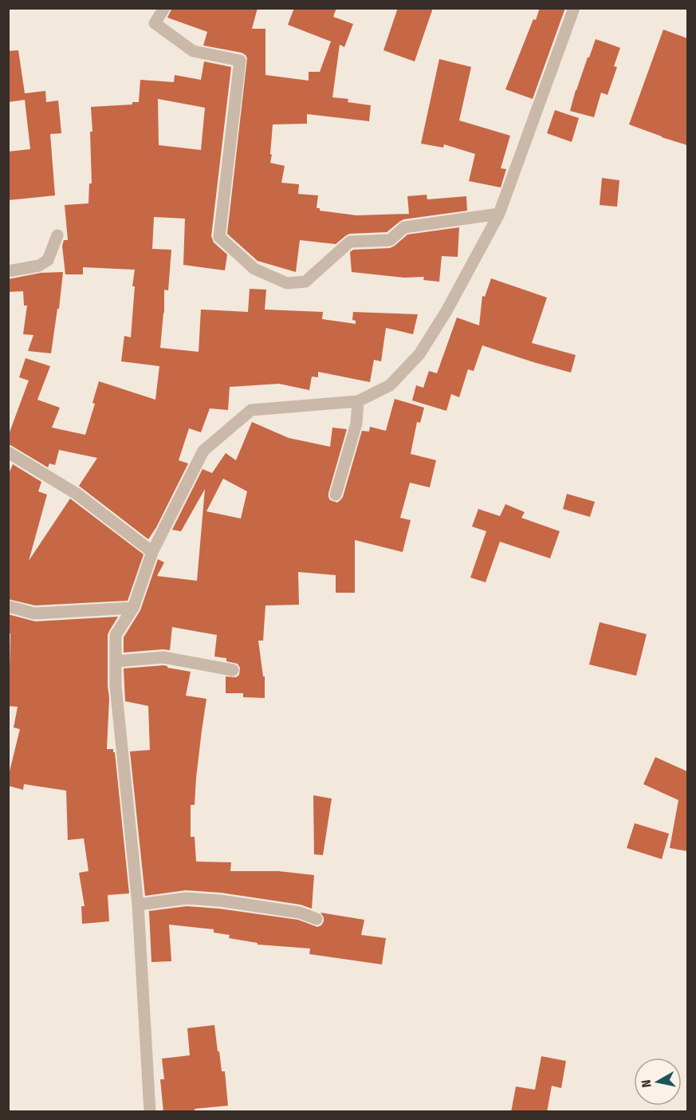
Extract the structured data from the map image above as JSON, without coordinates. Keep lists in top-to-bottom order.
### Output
{
  "north": "left"
}
